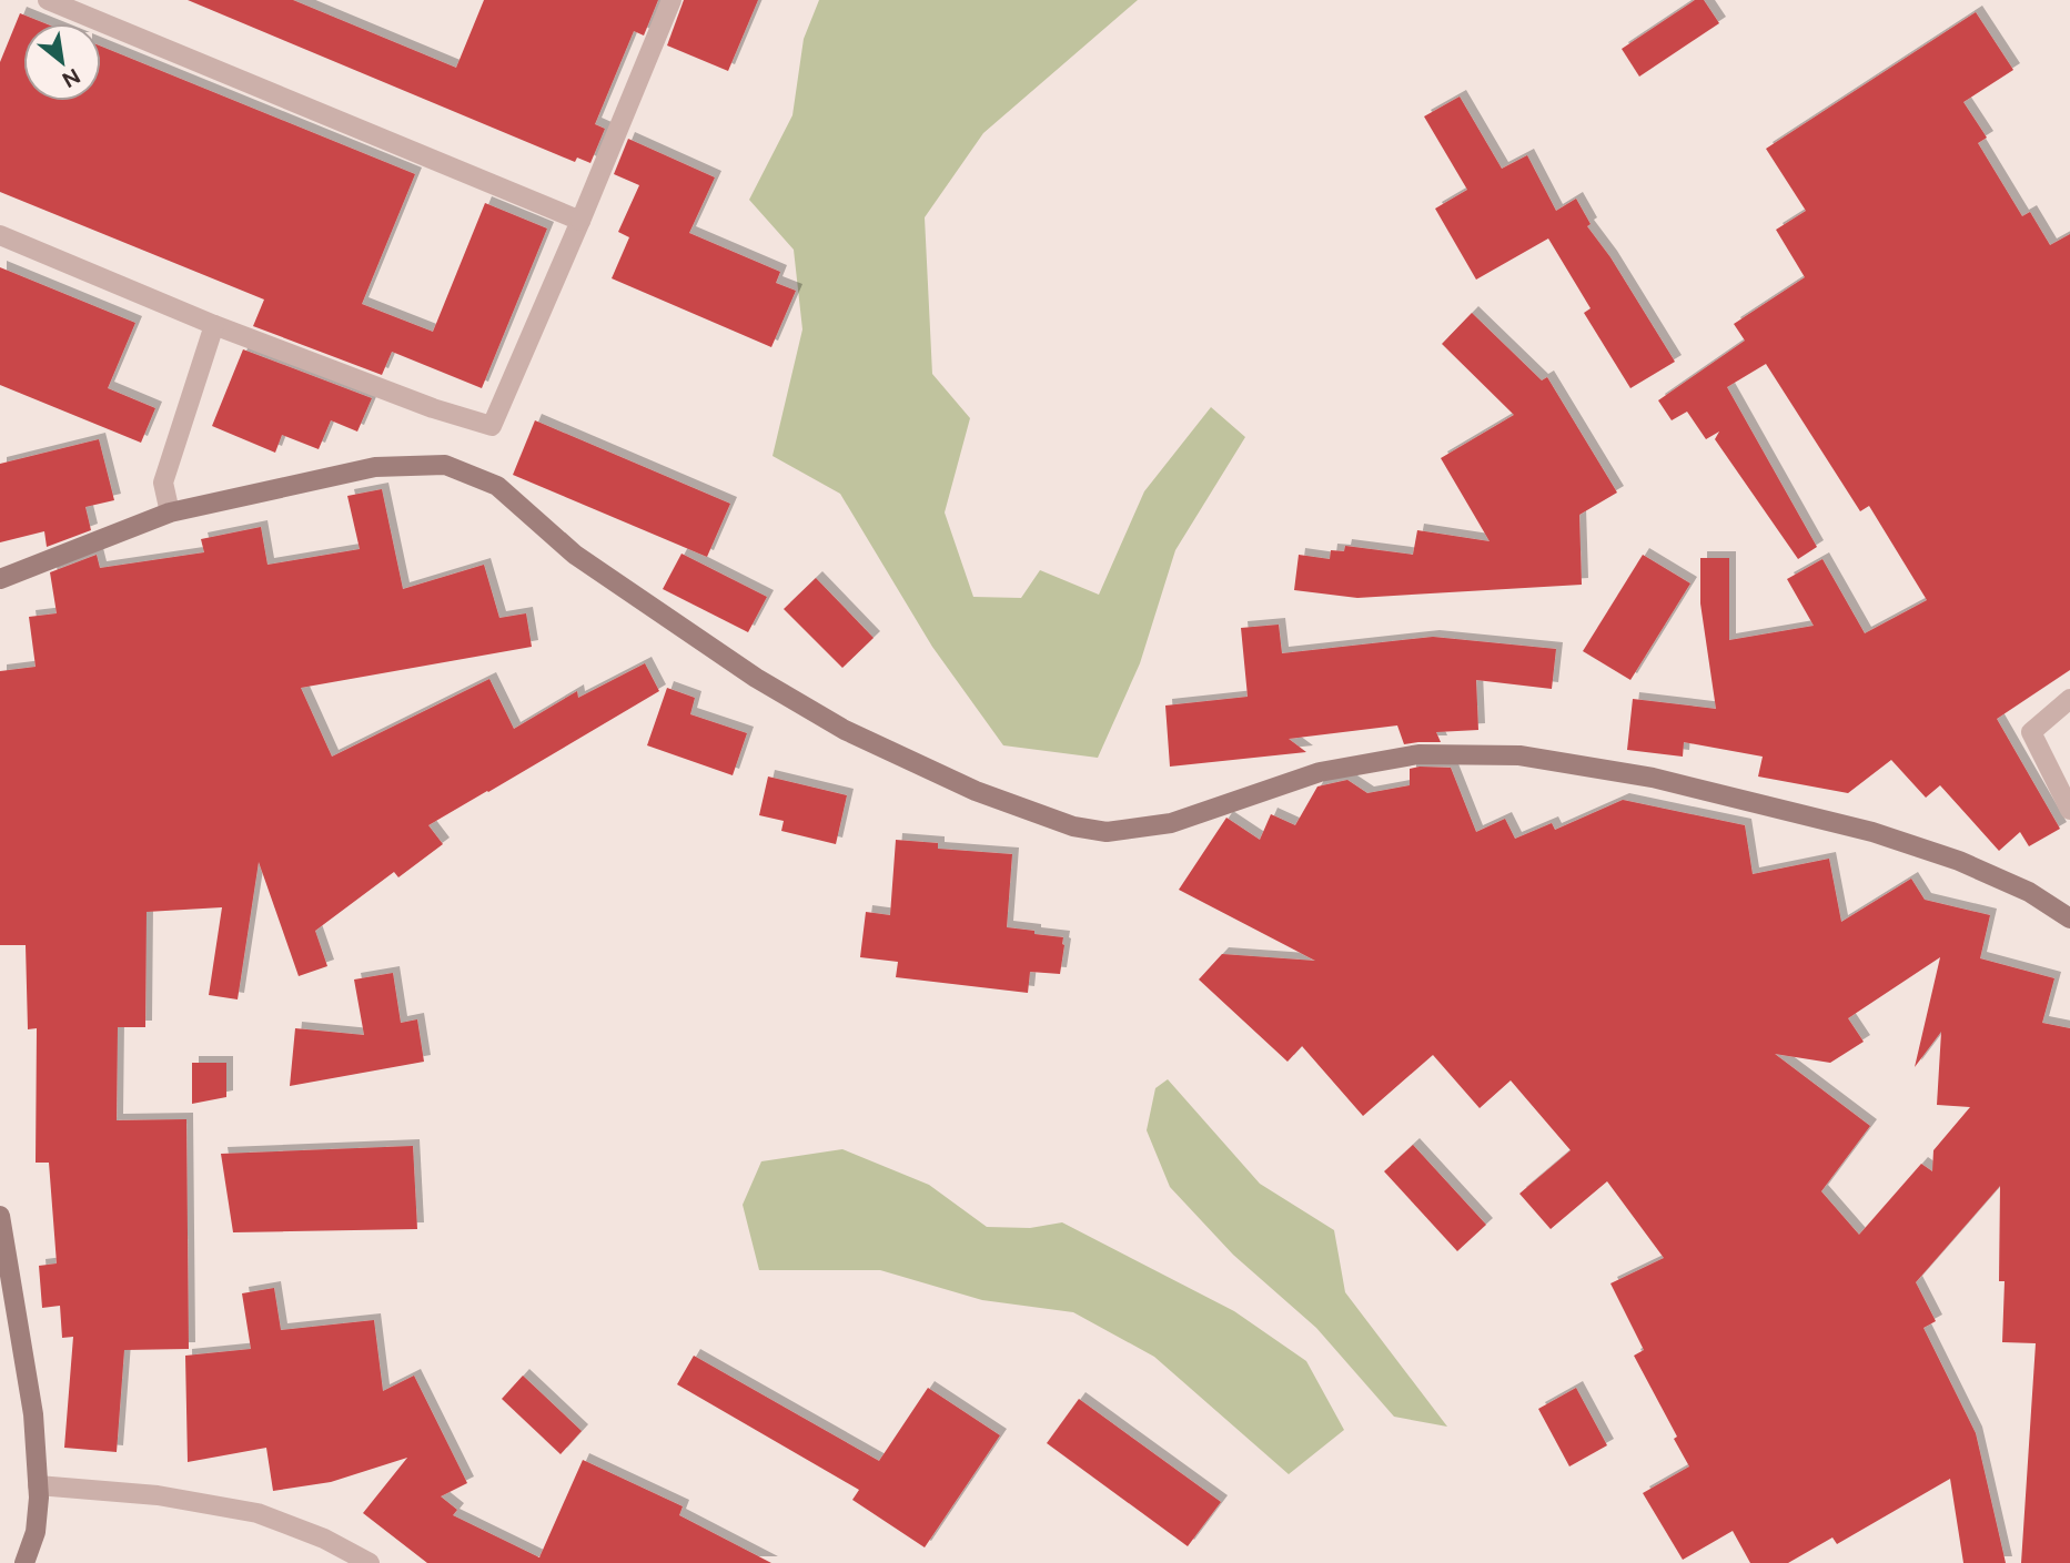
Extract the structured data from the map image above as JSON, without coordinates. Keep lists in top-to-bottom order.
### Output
{
  "north": "bottom right"
}
